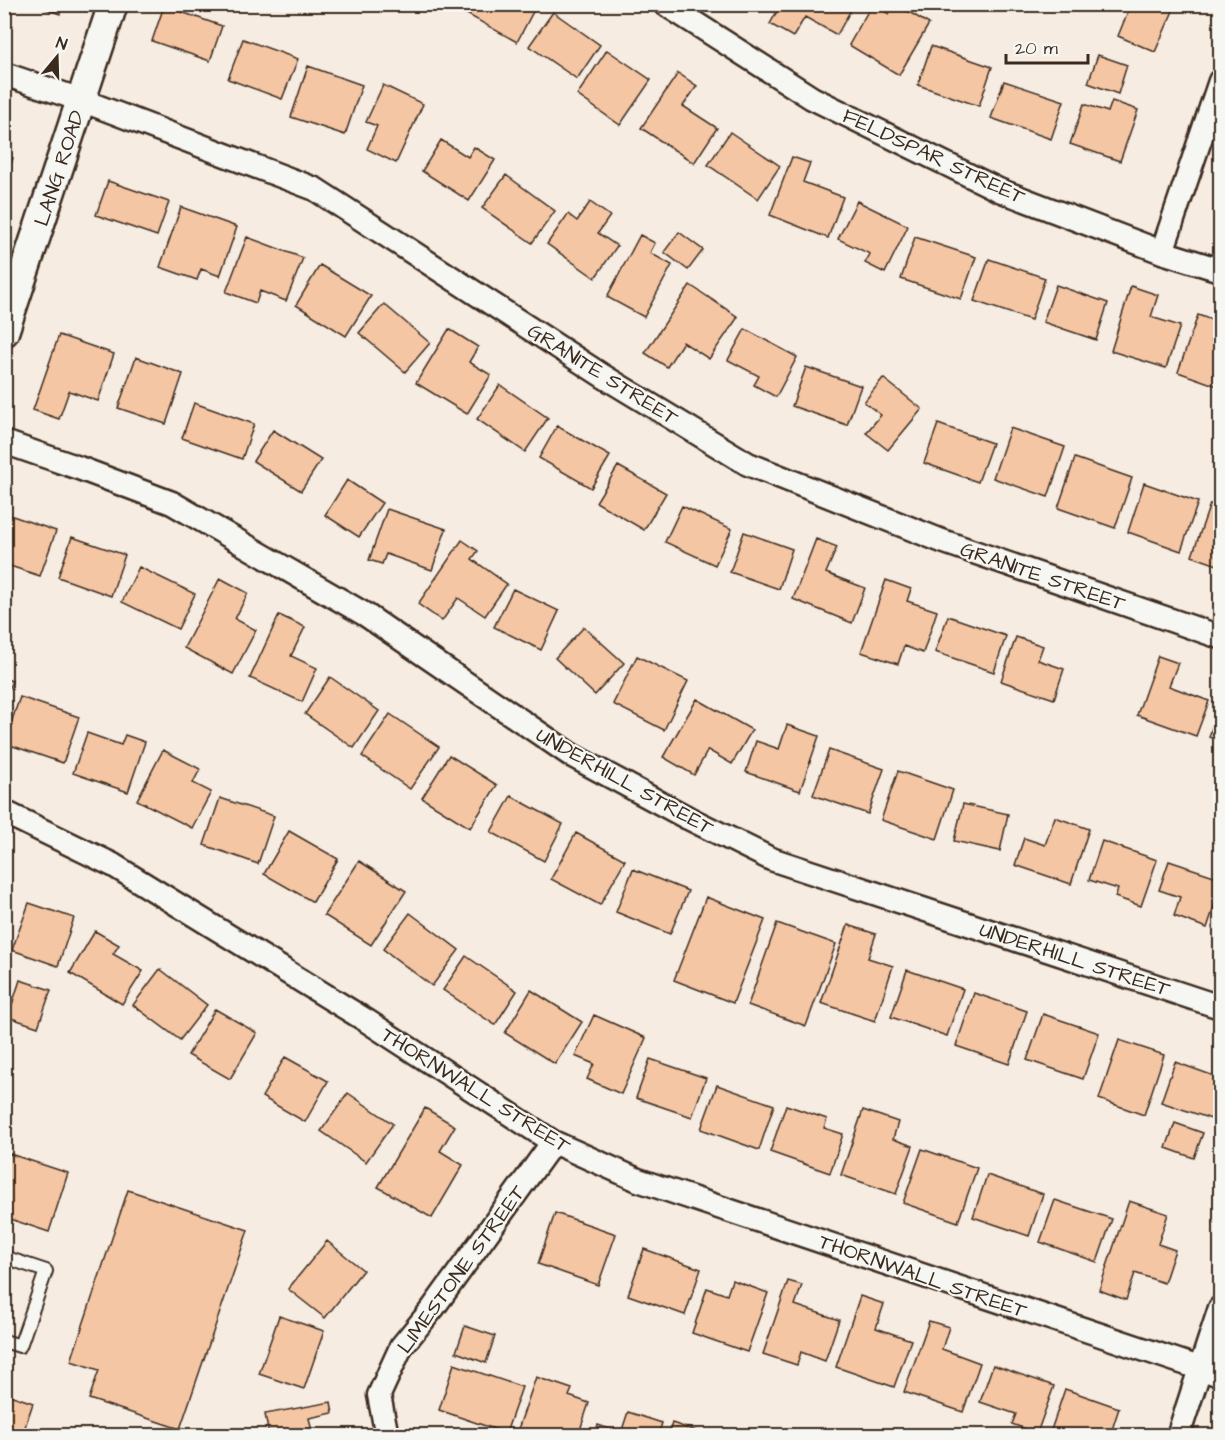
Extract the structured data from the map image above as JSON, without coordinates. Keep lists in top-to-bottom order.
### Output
{
  "streets": {
    "street": [
      "FELDSPAR STREET",
      "LANG ROAD",
      "GRANITE STREET",
      "UNDERHILL STREET",
      "THORNWALL STREET",
      "LIMESTONE STREET"
    ]
  },
  "crossings": [
    ["LANG ROAD", "GRANITE STREET"],
    ["THORNWALL STREET", "LIMESTONE STREET"]
  ],
  "scale_bar": "20 m",
  "north": "top"
}
